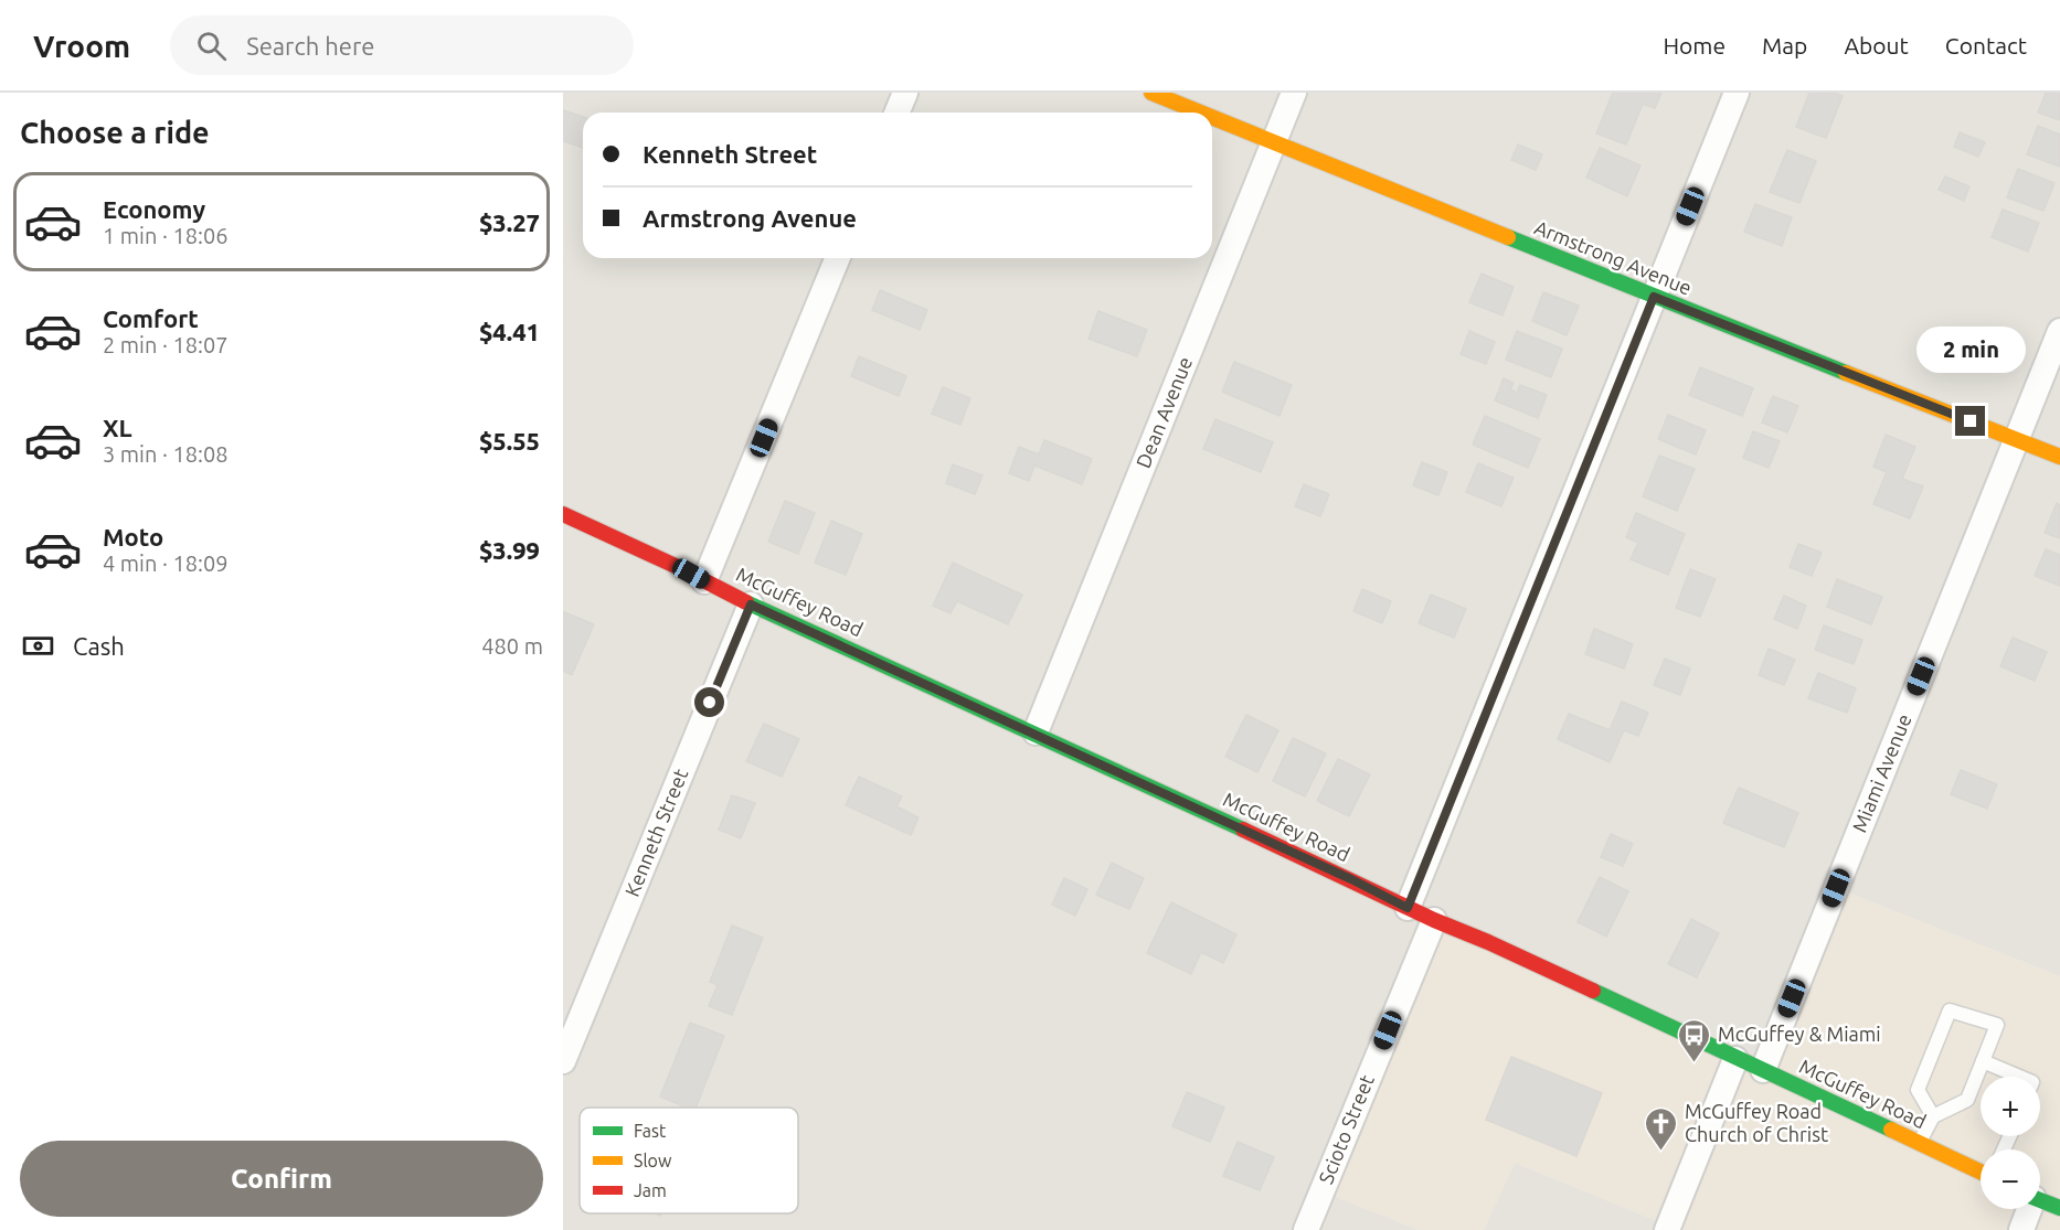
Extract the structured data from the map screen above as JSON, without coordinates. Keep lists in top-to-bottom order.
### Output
{
  "streets": {
    "street": [
      "Armstrong Avenue",
      "Dean Avenue",
      "McGuffey Road",
      "Miami Avenue",
      "Kenneth Street",
      "Scioto Street"
    ]
  },
  "crossings": [
    ["Armstrong Avenue", "Dean Avenue"],
    ["Armstrong Avenue", "Miami Avenue"],
    ["Dean Avenue", "McGuffey Road"],
    ["McGuffey Road", "Miami Avenue"],
    ["McGuffey Road", "Kenneth Street"],
    ["McGuffey Road", "Scioto Street"]
  ],
  "places": {
    "bus stop": ["McGuffey & Miami"],
    "church": ["McGuffey Road Church of Christ"]
  },
  "legend": ["Fast", "Slow", "Jam"],
  "page": {
    "header": "Vroom",
    "search": "Search here",
    "nav": [
      "Home",
      "Map",
      "About",
      "Contact"
    ],
    "heading": "Choose a ride",
    "banner": ["Kenneth Street", "Armstrong Avenue"],
    "list": [
      {
        "name": "Economy",
        "note": "1 min · 18:06",
        "value": "$3.27"
      },
      {
        "name": "Comfort",
        "note": "2 min · 18:07",
        "value": "$4.41"
      },
      {
        "name": "XL",
        "note": "3 min · 18:08",
        "value": "$5.55"
      },
      {
        "name": "Moto",
        "note": "4 min · 18:09",
        "value": "$3.99"
      }
    ],
    "bubble": "2 min",
    "pay": ["Cash", "480 m"],
    "map_buttons": ["+", "−"],
    "buttons": "Confirm"
  }
}
